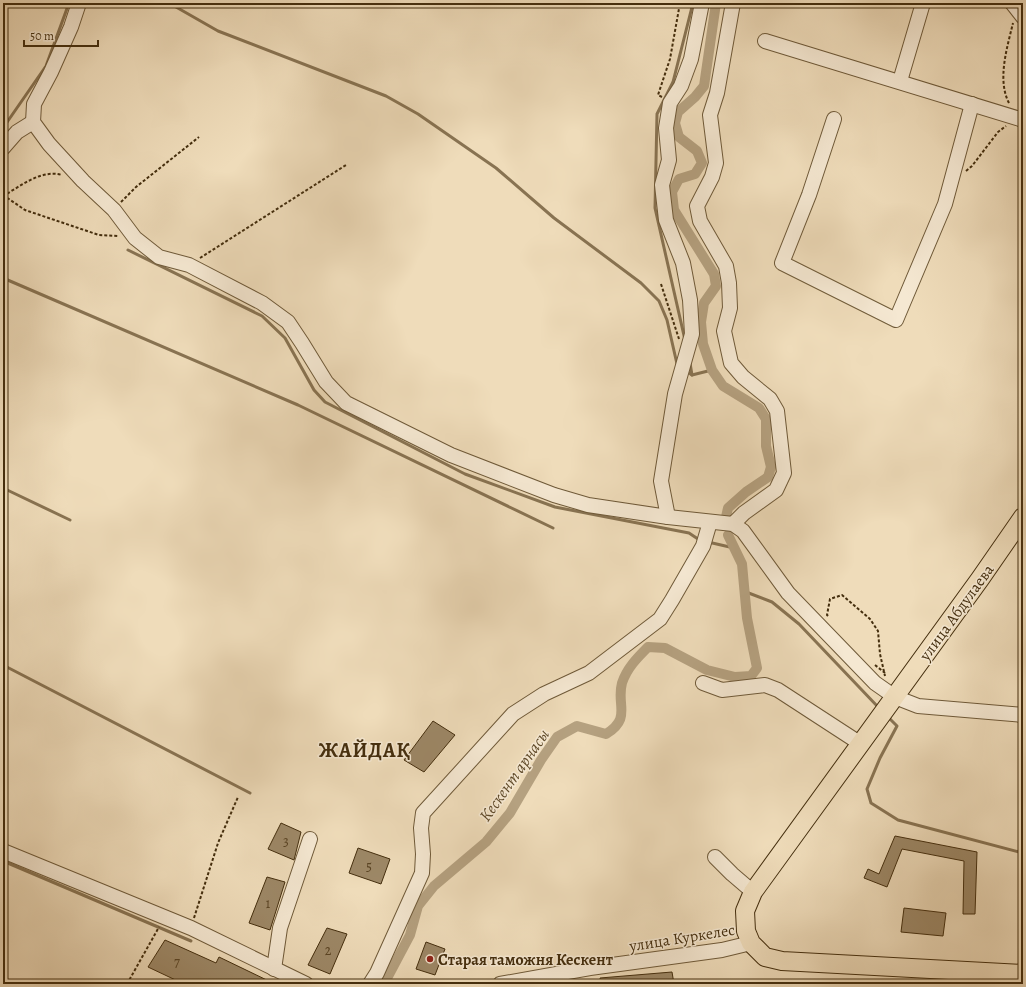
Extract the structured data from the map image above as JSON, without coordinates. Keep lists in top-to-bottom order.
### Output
{
  "streets": {
    "main road": ["улица Абдулаева"],
    "street": ["улица Куркелес"]
  },
  "crossings": [
    ["улица Абдулаева", "улица Куркелес"]
  ],
  "districts": ["ЖАЙДАҚ"],
  "water": ["Кескент арнасы"],
  "places": ["Старая таможня Кескент"],
  "house_numbers": [
    "3",
    "5",
    "1",
    "2",
    "7"
  ],
  "scale_bar": "50 m"
}
